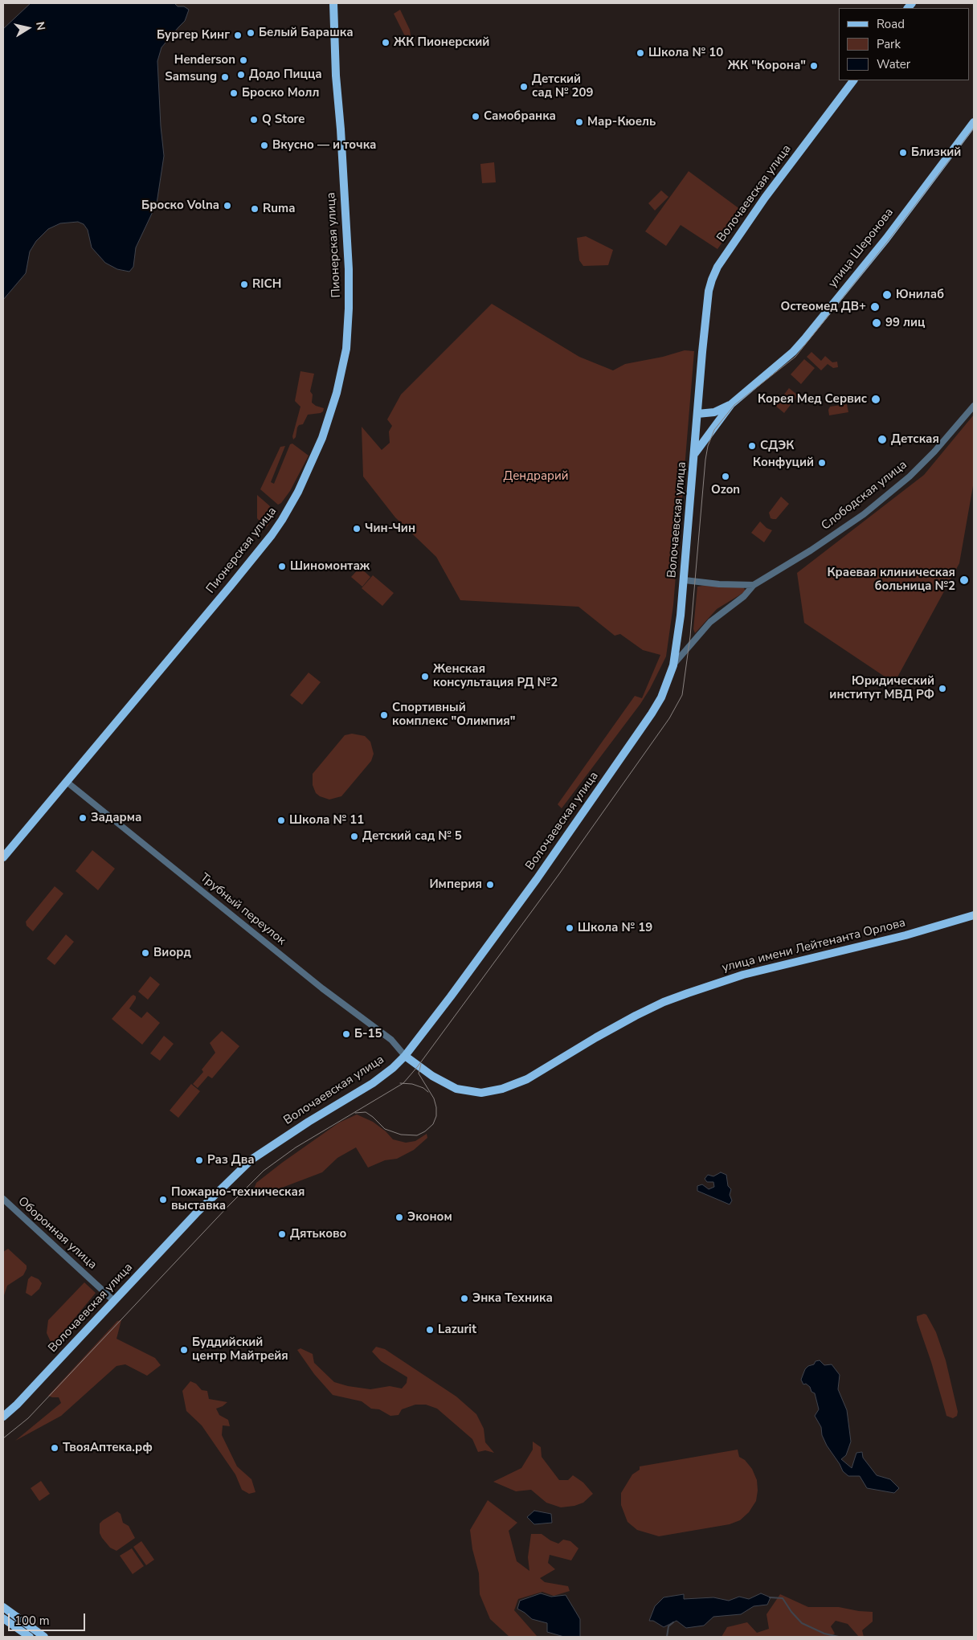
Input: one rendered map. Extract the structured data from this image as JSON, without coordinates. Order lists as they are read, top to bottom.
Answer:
{
  "streets": {
    "main road": [
      "Волочаевская улица",
      "Пионерская улица",
      "улица Шеронова",
      "улица имени Лейтенанта Орлова"
    ],
    "street": ["Слободская улица", "Трубный переулок", "Оборонная улица"]
  },
  "crossings": [
    ["Волочаевская улица", "улица Шеронова"],
    ["Волочаевская улица", "Слободская улица"],
    ["Волочаевская улица", "Трубный переулок"],
    ["Волочаевская улица", "улица имени Лейтенанта Орлова"],
    ["Волочаевская улица", "Оборонная улица"],
    ["Пионерская улица", "Трубный переулок"],
    ["Трубный переулок", "улица имени Лейтенанта Орлова"]
  ],
  "parks": ["Дендрарий"],
  "places": [
    "Белый Барашка",
    "Бургер Кинг",
    "ЖК Пионерский",
    "Школа № 10",
    "Henderson",
    "ЖК \"Корона\"",
    "Додо Пицца",
    "Samsung",
    "Детский сад № 209",
    "Броско Молл",
    "Самобранка",
    "Q Store",
    "Мар-Кюель",
    "Вкусно — и точка",
    "Близкий",
    "Броско Volna",
    "Ruma",
    "RICH",
    "Юнилаб",
    "Остеомед ДВ+",
    "99 лиц",
    "Корея Мед Сервис",
    "Детская",
    "СДЭК",
    "Конфуций",
    "Ozon",
    "Чин-Чин",
    "Шиномонтаж",
    "Краевая клиническая больница №2",
    "Женская консультация РД №2",
    "Юридический институт МВД РФ",
    "Спортивный комплекс \"Олимпия\"",
    "Задарма",
    "Школа № 11",
    "Детский сад № 5",
    "Империя",
    "Школа № 19",
    "Виорд",
    "Б-15",
    "Раз Два",
    "Пожарно-техническая выставка",
    "Эконом",
    "Дятьково",
    "Энка Техника",
    "Lazurit",
    "Буддийский центр Майтрейя",
    "ТвояАптека.рф"
  ],
  "legend": ["Road", "Park", "Water"],
  "scale_bar": "100 m",
  "north": "right"
}
